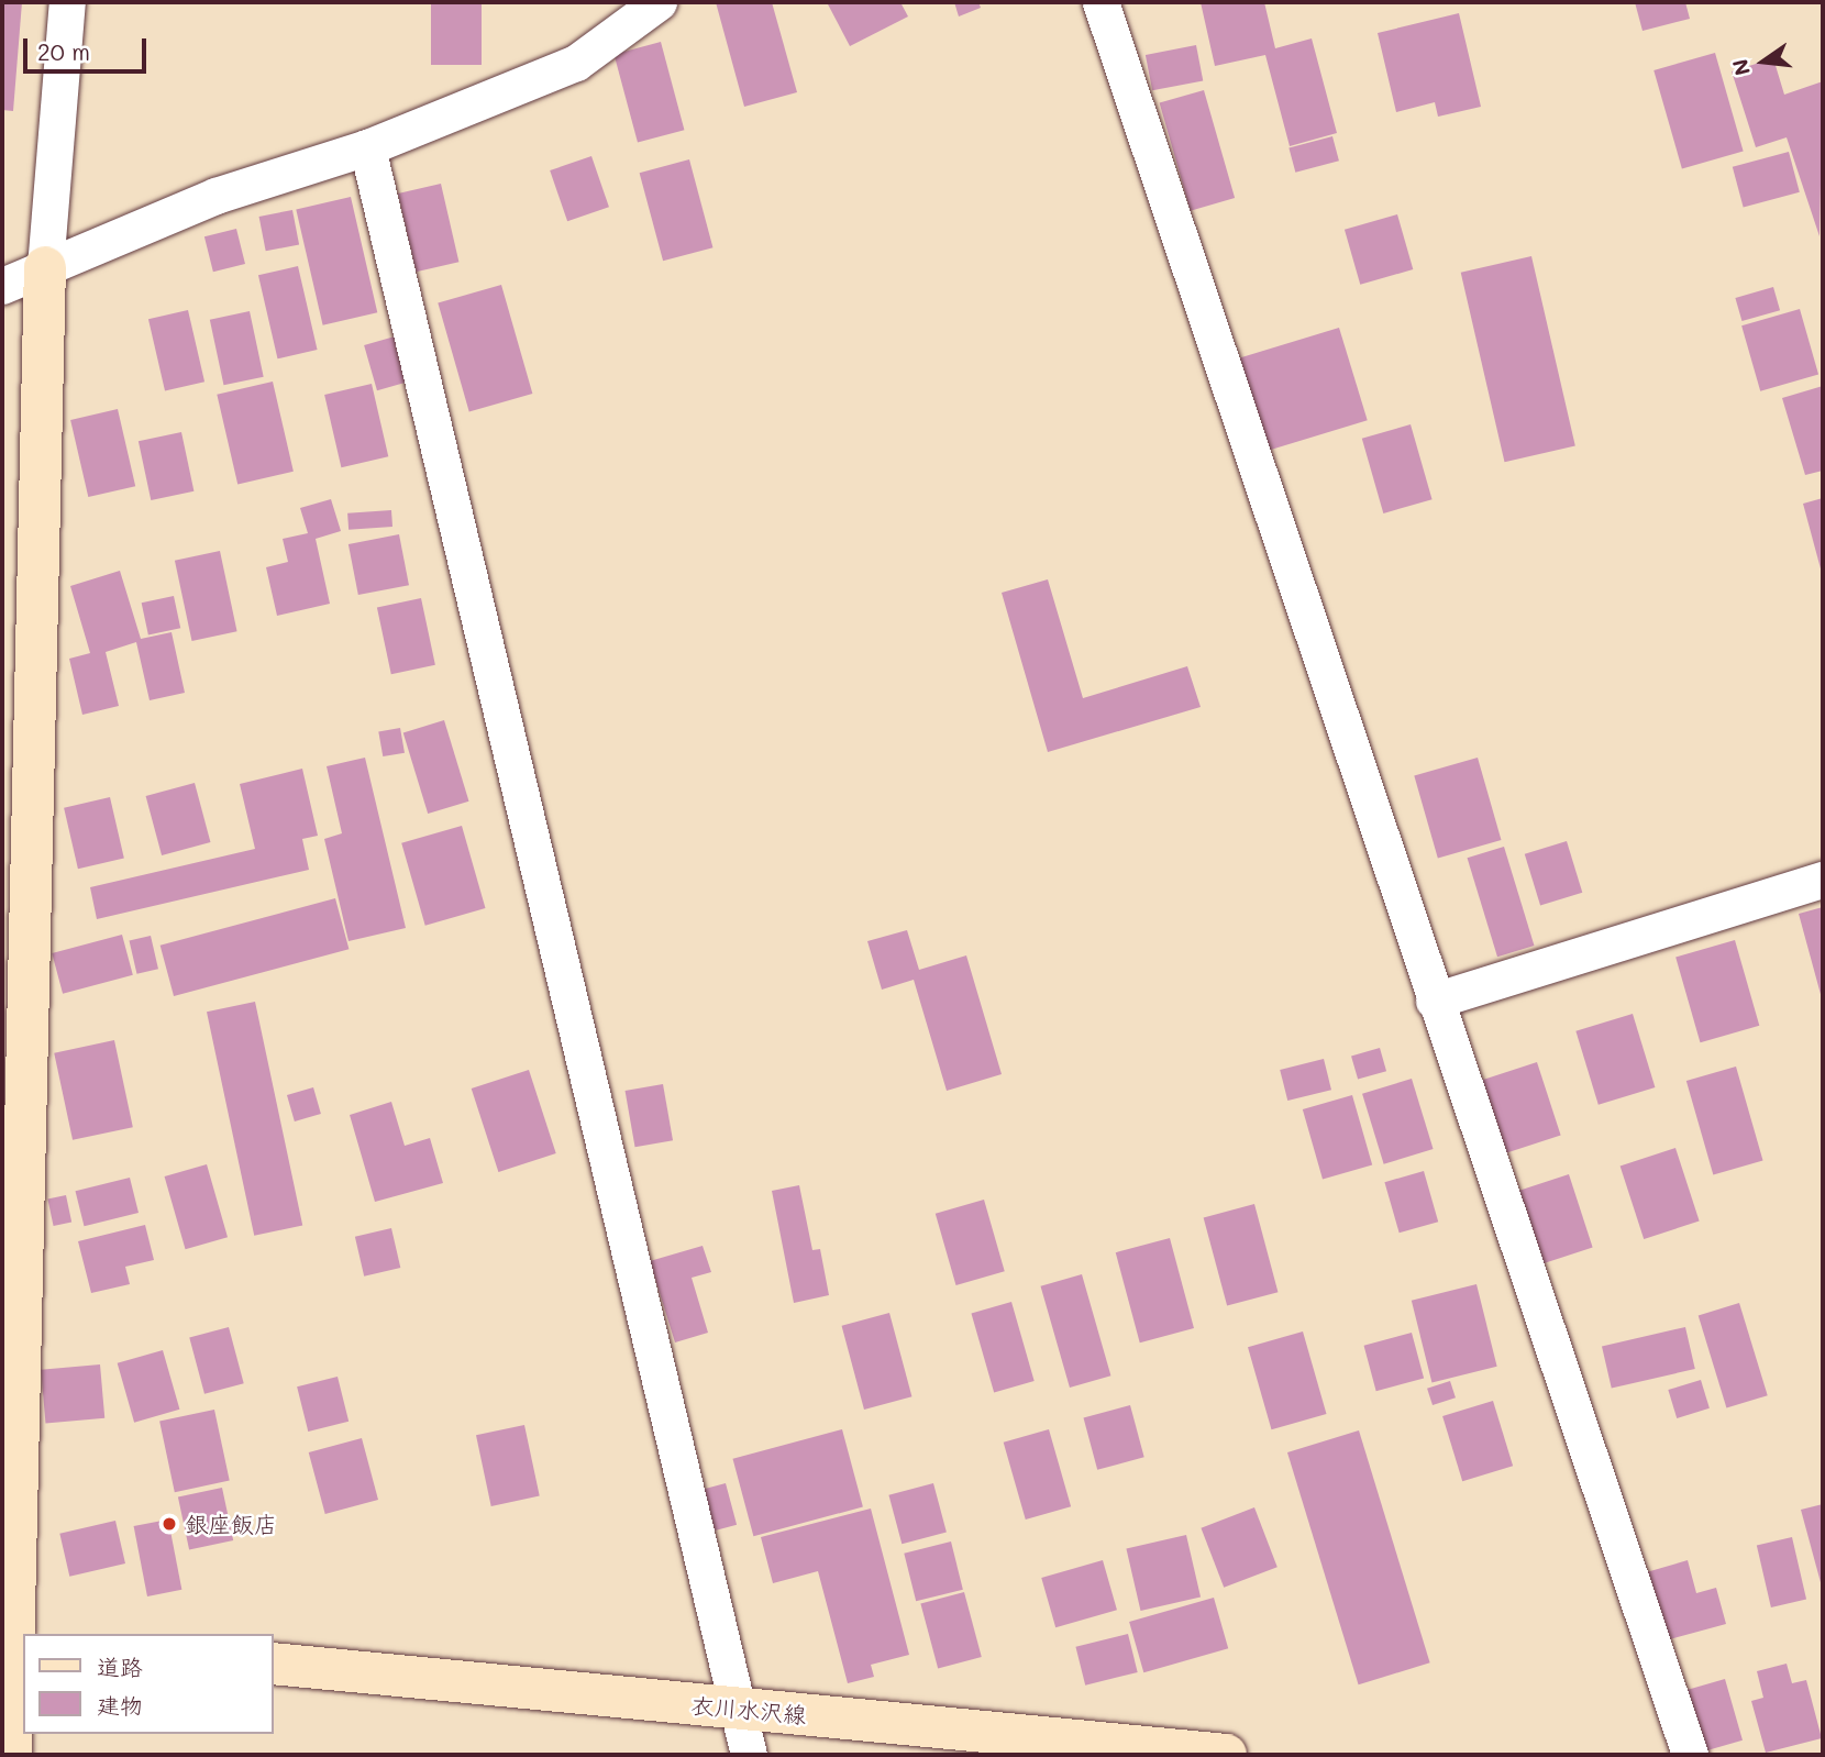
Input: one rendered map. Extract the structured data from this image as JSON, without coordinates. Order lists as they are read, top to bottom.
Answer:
{
  "streets": {
    "street": ["衣川水沢線"]
  },
  "places": ["銀座飯店"],
  "legend": ["道路", "建物"],
  "scale_bar": "20 m",
  "north": "left"
}
